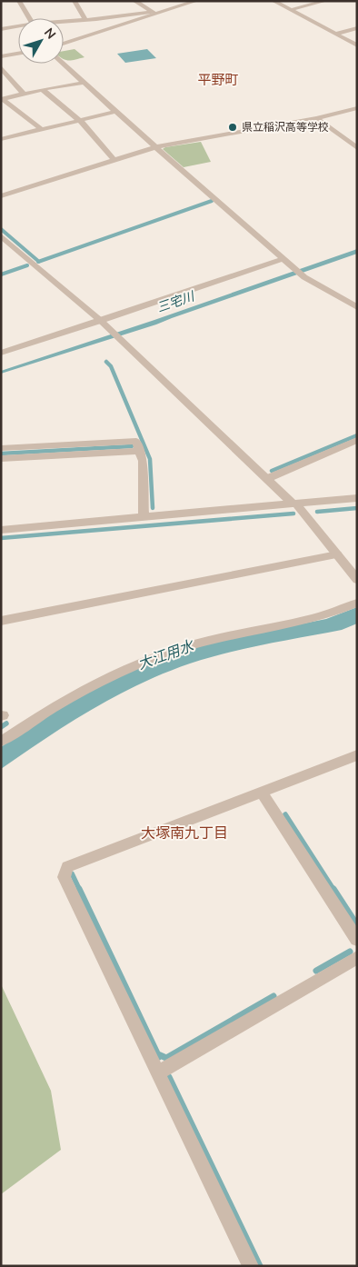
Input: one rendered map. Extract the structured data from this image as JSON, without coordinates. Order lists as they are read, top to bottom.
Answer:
{
  "districts": ["平野町", "大塚南九丁目"],
  "water": ["三宅川", "大江用水"],
  "places": ["県立稲沢高等学校"],
  "north": "top right"
}
